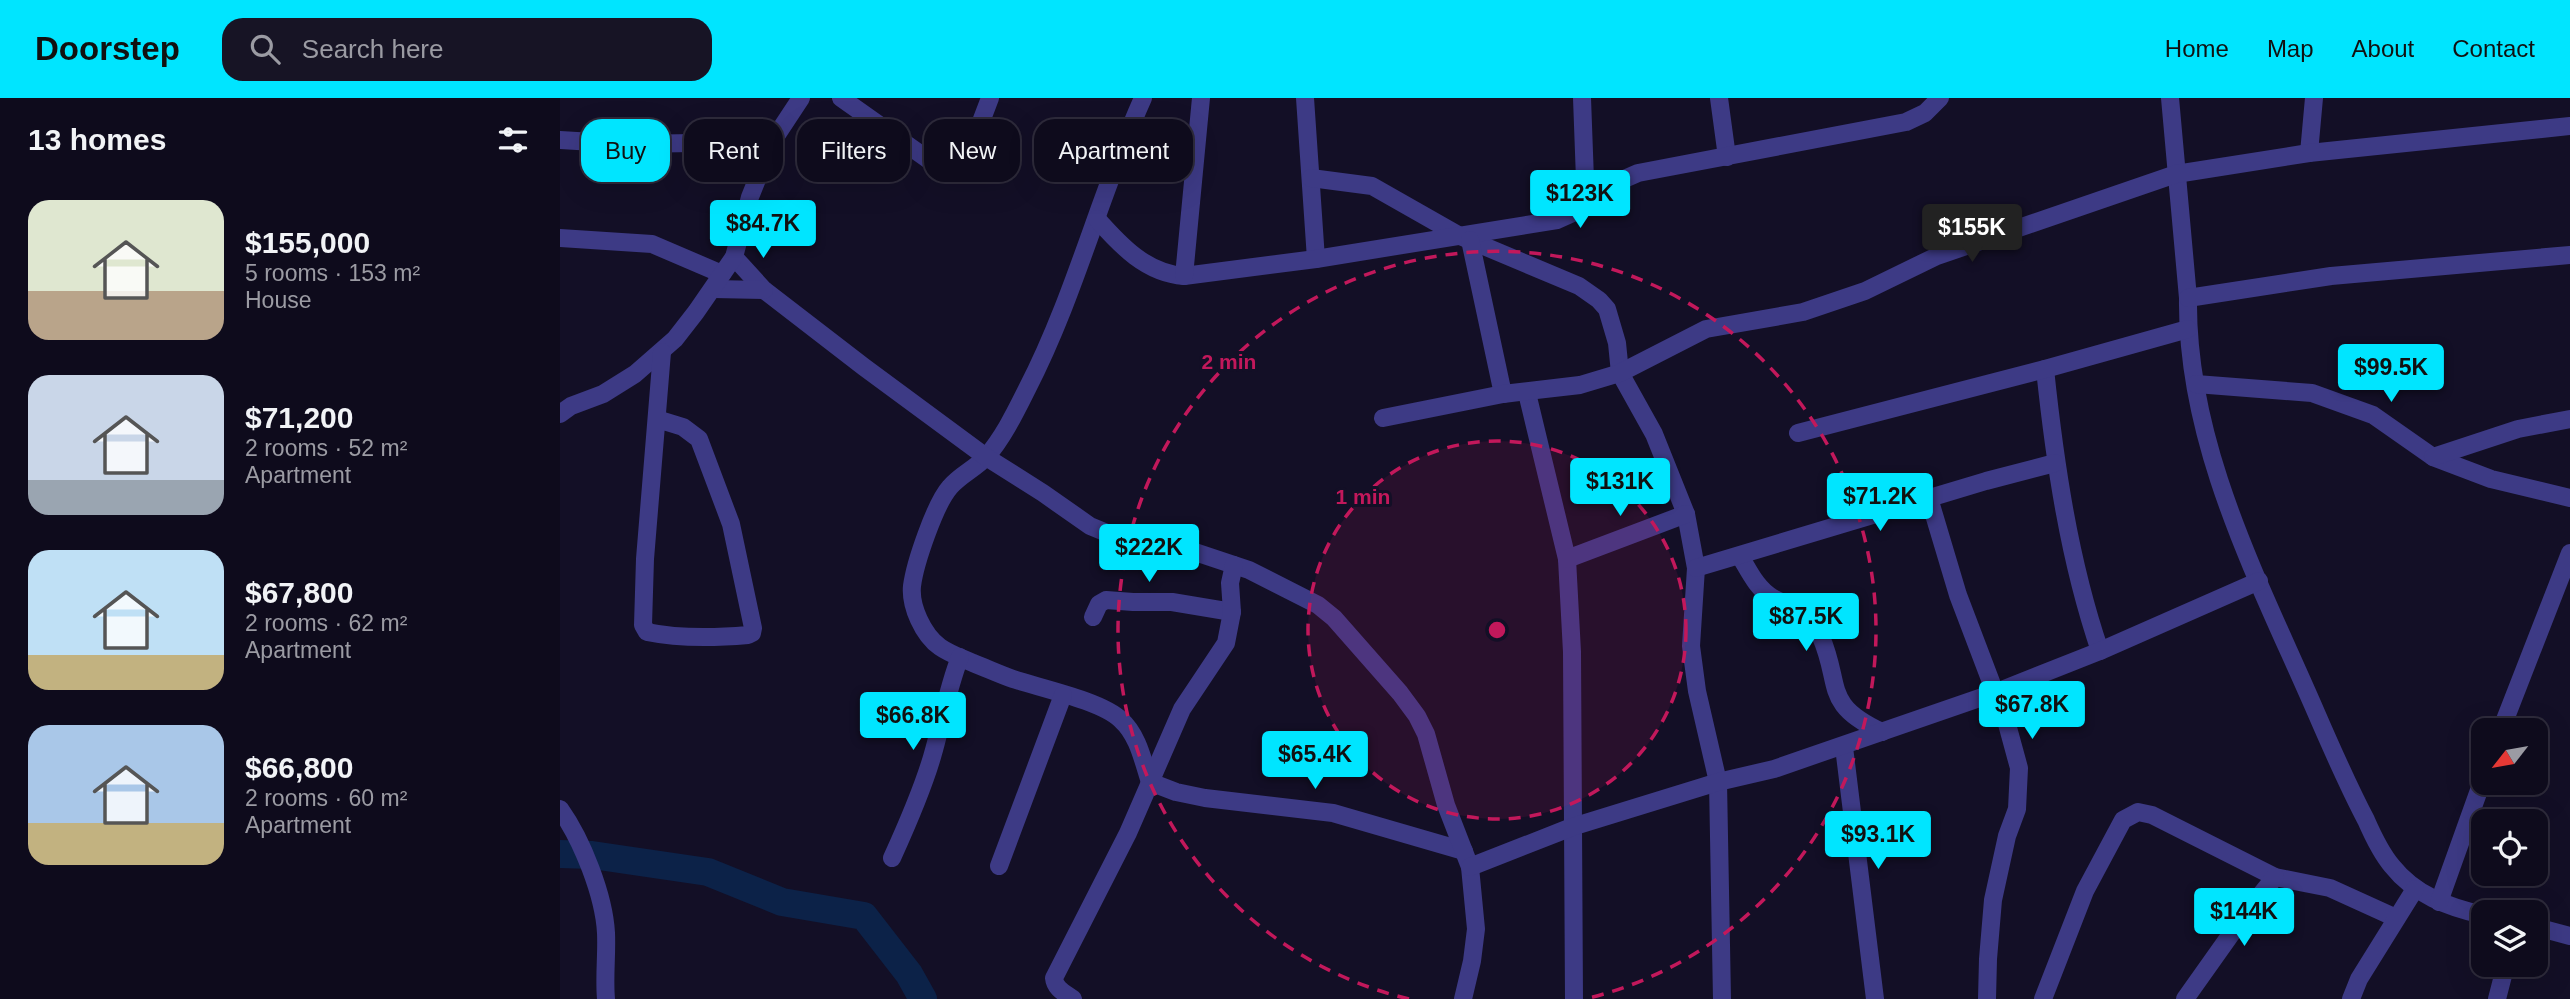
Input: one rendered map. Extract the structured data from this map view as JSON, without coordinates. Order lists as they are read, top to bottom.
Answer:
{
  "north": "bottom left",
  "page": {
    "header": "Doorstep",
    "search": "Search here",
    "nav": [
      "Home",
      "Map",
      "About",
      "Contact"
    ],
    "heading": "13 homes",
    "chip": [
      "Buy",
      "Rent",
      "Filters",
      "New",
      "Apartment"
    ],
    "price": [
      "$123K",
      "$84.7K",
      "$155K",
      "$99.5K",
      "$131K",
      "$71.2K",
      "$222K",
      "$87.5K",
      "$67.8K",
      "$66.8K",
      "$65.4K",
      "$93.1K",
      "$144K"
    ],
    "list": [
      {
        "name": "$155,000",
        "note": "5 rooms · 153 m² · House"
      },
      {
        "name": "$71,200",
        "note": "2 rooms · 52 m² · Apartment"
      },
      {
        "name": "$67,800",
        "note": "2 rooms · 62 m² · Apartment"
      },
      {
        "name": "$66,800",
        "note": "2 rooms · 60 m² · Apartment"
      }
    ]
  },
  "rings": ["2 min", "1 min"]
}
